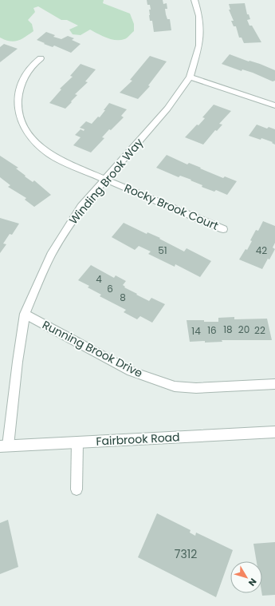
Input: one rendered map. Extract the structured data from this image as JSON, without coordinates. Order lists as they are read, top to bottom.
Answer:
{
  "streets": {
    "street": [
      "Winding Brook Way",
      "Rocky Brook Court",
      "Running Brook Drive",
      "Fairbrook Road"
    ]
  },
  "crossings": [
    ["Winding Brook Way", "Rocky Brook Court"],
    ["Winding Brook Way", "Running Brook Drive"],
    ["Winding Brook Way", "Fairbrook Road"]
  ],
  "house_numbers": [
    "51",
    "42",
    "4",
    "6",
    "8",
    "18",
    "20",
    "16",
    "22",
    "14",
    "7312"
  ],
  "north": "bottom right"
}
